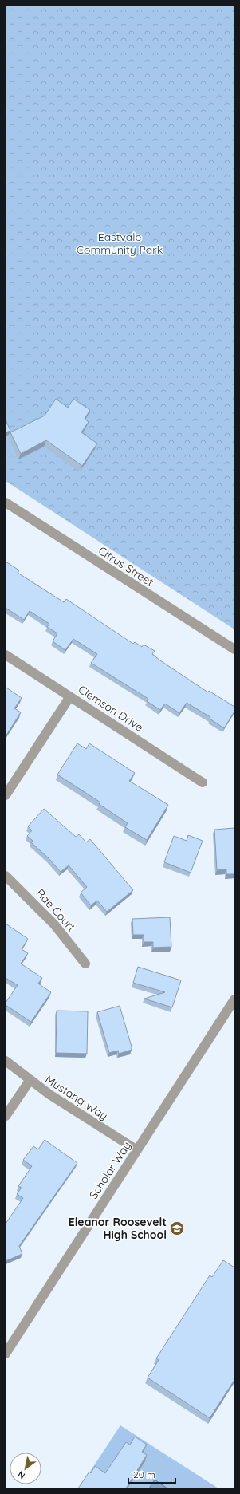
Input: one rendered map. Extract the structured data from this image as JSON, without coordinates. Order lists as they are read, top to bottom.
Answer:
{
  "streets": {
    "street": [
      "Citrus Street",
      "Clemson Drive",
      "Rae Court",
      "Mustang Way",
      "Scholar Way"
    ]
  },
  "crossings": [
    ["Mustang Way", "Scholar Way"]
  ],
  "parks": ["Eastvale Community Park"],
  "places": {
    "school or university": ["Eleanor Roosevelt High School"]
  },
  "scale_bar": "20 m",
  "north": "bottom left"
}
